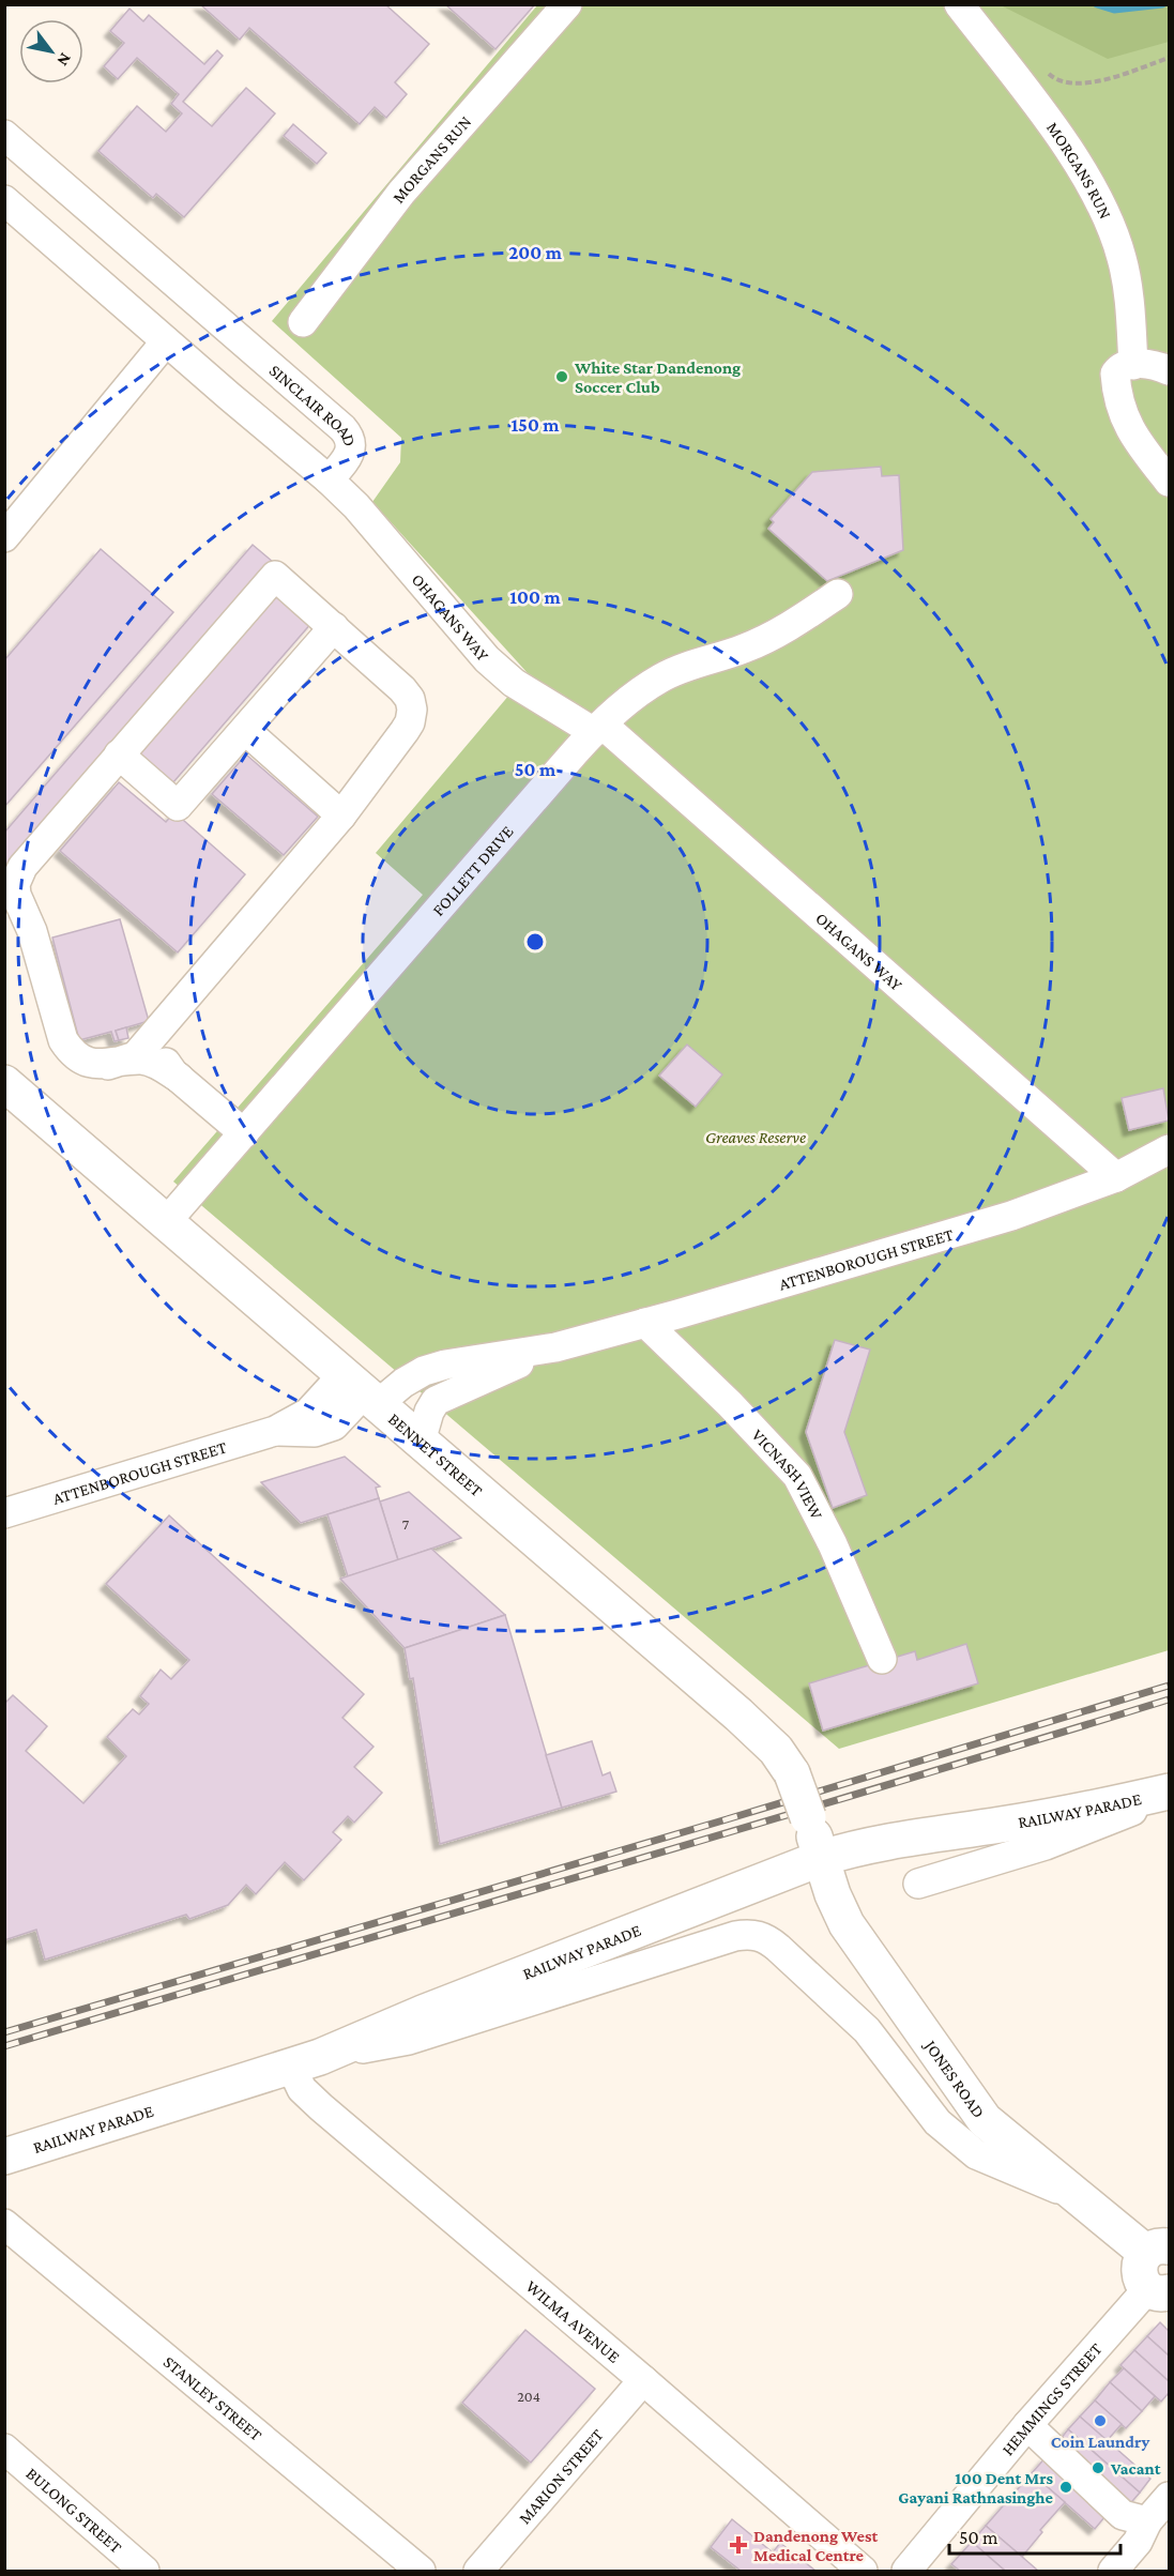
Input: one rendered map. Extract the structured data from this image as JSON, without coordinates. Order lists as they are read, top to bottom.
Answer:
{
  "streets": {
    "main road": ["BENNET STREET", "RAILWAY PARADE", "JONES ROAD"],
    "street": [
      "MORGANS RUN",
      "SINCLAIR ROAD",
      "OHAGANS WAY",
      "FOLLETT DRIVE",
      "ATTENBOROUGH STREET",
      "VICNASH VIEW",
      "WILMA AVENUE",
      "STANLEY STREET",
      "HEMMINGS STREET",
      "MARION STREET",
      "BULONG STREET"
    ]
  },
  "crossings": [
    ["SINCLAIR ROAD", "OHAGANS WAY"],
    ["OHAGANS WAY", "FOLLETT DRIVE"],
    ["OHAGANS WAY", "ATTENBOROUGH STREET"],
    ["FOLLETT DRIVE", "BENNET STREET"],
    ["ATTENBOROUGH STREET", "BENNET STREET"],
    ["ATTENBOROUGH STREET", "VICNASH VIEW"],
    ["BENNET STREET", "RAILWAY PARADE"],
    ["BENNET STREET", "JONES ROAD"],
    ["RAILWAY PARADE", "JONES ROAD"],
    ["RAILWAY PARADE", "WILMA AVENUE"],
    ["WILMA AVENUE", "MARION STREET"]
  ],
  "parks": ["Greaves Reserve"],
  "places": {
    "other": [
      "White Star Dandenong Soccer Club",
      "Coin Laundry",
      "Vacant",
      "100 Dent Mrs Gayani Rathnasinghe"
    ],
    "health": ["Dandenong West Medical Centre"]
  },
  "house_numbers": ["7", "204"],
  "scale_bar": "50 m",
  "north": "bottom right",
  "rings": [
    "200 m",
    "150 m",
    "100 m",
    "50 m"
  ]
}
